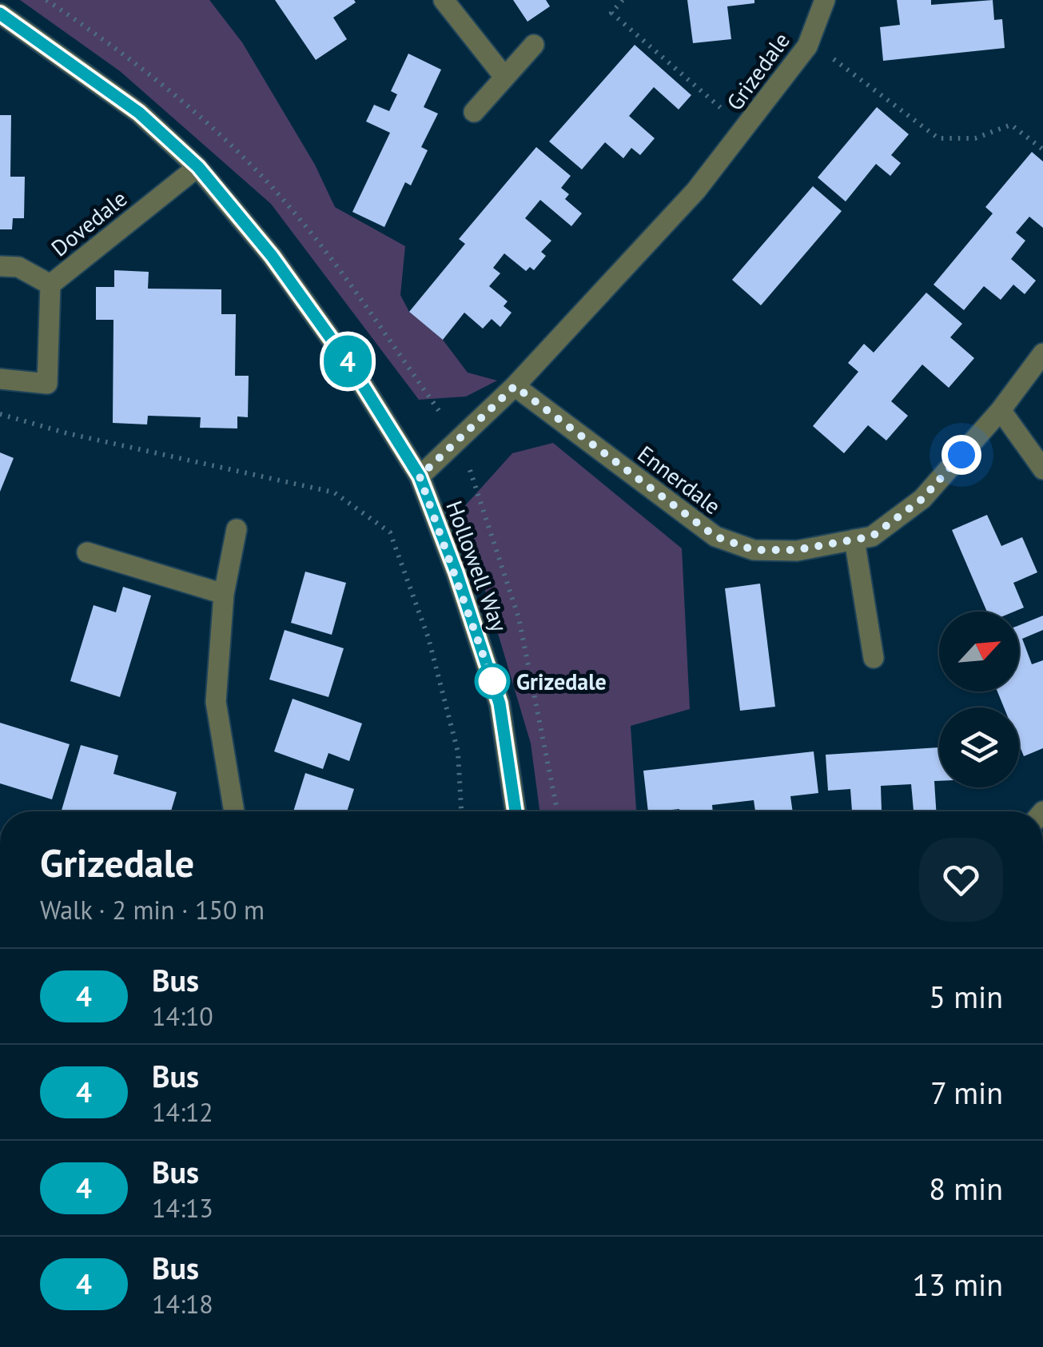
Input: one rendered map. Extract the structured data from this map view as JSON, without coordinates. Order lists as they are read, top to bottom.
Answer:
{
  "streets": {
    "street": [
      "Grizedale",
      "Dovedale",
      "Ennerdale",
      "Hollowell Way"
    ]
  },
  "crossings": [
    ["Grizedale", "Ennerdale"],
    ["Grizedale", "Hollowell Way"],
    ["Dovedale", "Hollowell Way"]
  ],
  "places": ["Grizedale"],
  "lines": ["bus line 4"],
  "north": "top right",
  "page": {
    "on_map": "4",
    "heading": ["Grizedale", "Walk · 2 min · 150 m"],
    "list": [
      {
        "mark": "4",
        "name": "Bus",
        "note": "14:10",
        "value": "5 min"
      },
      {
        "mark": "4",
        "name": "Bus",
        "note": "14:12",
        "value": "7 min"
      },
      {
        "mark": "4",
        "name": "Bus",
        "note": "14:13",
        "value": "8 min"
      },
      {
        "mark": "4",
        "name": "Bus",
        "note": "14:18",
        "value": "13 min"
      }
    ]
  }
}
